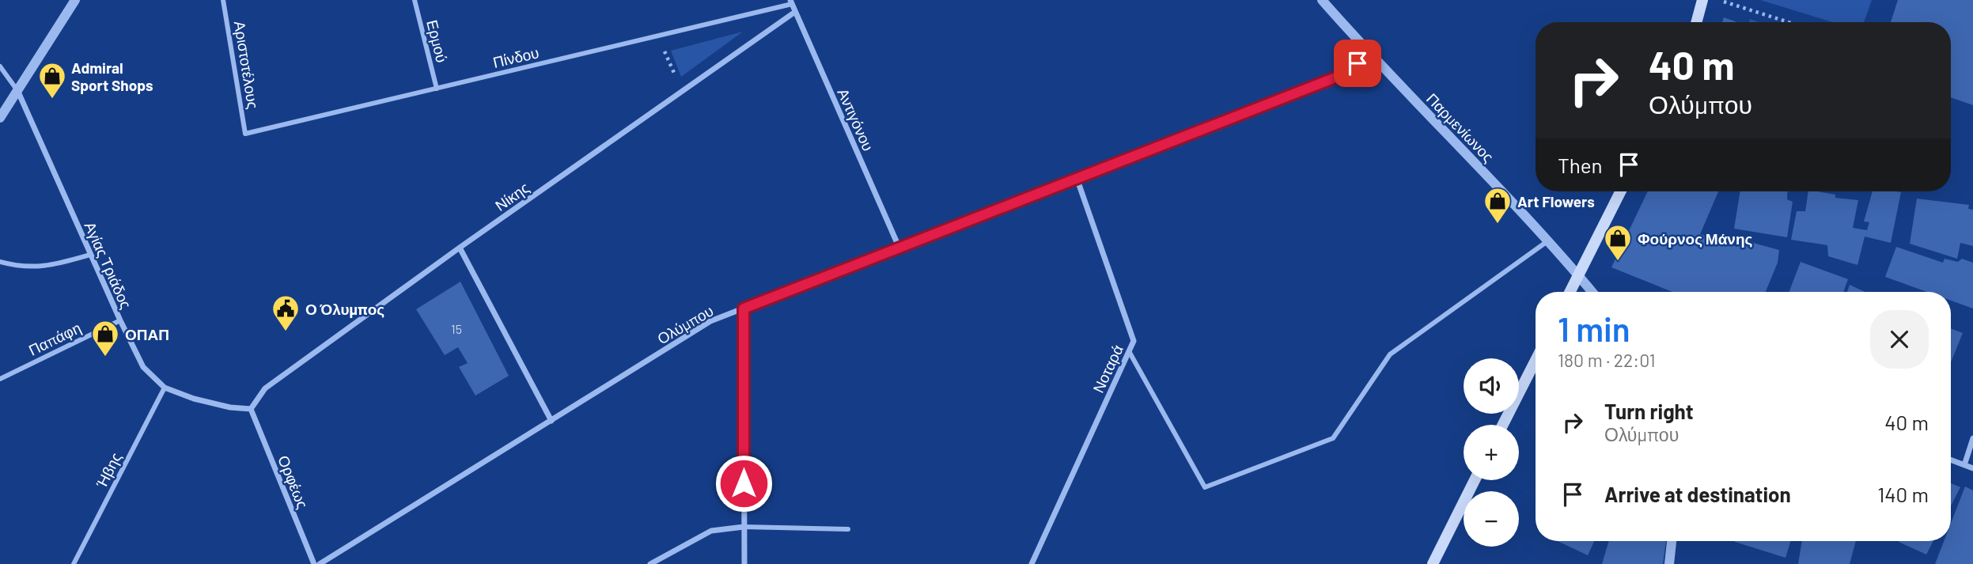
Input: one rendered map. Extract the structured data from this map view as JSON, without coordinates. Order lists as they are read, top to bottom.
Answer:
{
  "streets": {
    "street": [
      "Ερμού",
      "Πίνδου",
      "Αριστοτέλους",
      "Αντιγόνου",
      "Παρμενίωνος",
      "Νίκης",
      "Αγίας Τριάδος",
      "Ολύμπου",
      "Παπάφη",
      "Νοταρά",
      "Ήβης",
      "Ορφέως"
    ]
  },
  "crossings": [
    ["Ερμού", "Πίνδου"],
    ["Πίνδου", "Αριστοτέλους"],
    ["Πίνδου", "Αντιγόνου"],
    ["Αντιγόνου", "Νίκης"],
    ["Αντιγόνου", "Ολύμπου"],
    ["Παρμενίωνος", "Ολύμπου"],
    ["Νίκης", "Αγίας Τριάδος"],
    ["Νίκης", "Ορφέως"],
    ["Αγίας Τριάδος", "Παπάφη"],
    ["Αγίας Τριάδος", "Ήβης"],
    ["Αγίας Τριάδος", "Ορφέως"],
    ["Ολύμπου", "Νοταρά"]
  ],
  "places": {
    "shop": [
      "Admiral Sport Shops",
      "Art Flowers",
      "Φούρνος Μάνης",
      "ΟΠΑΠ"
    ],
    "public building": ["Ο Όλυμπος"]
  },
  "house_numbers": ["15"],
  "page": {
    "turn": ["40 m", "Ολύμπου"],
    "then": "Then",
    "heading": ["1 min", "180 m · 22:01"],
    "map_buttons": ["+", "−"],
    "list": [
      {
        "name": "Turn right",
        "note": "Ολύμπου",
        "value": "40 m"
      },
      {
        "name": "Arrive at destination",
        "value": "140 m"
      }
    ]
  }
}
